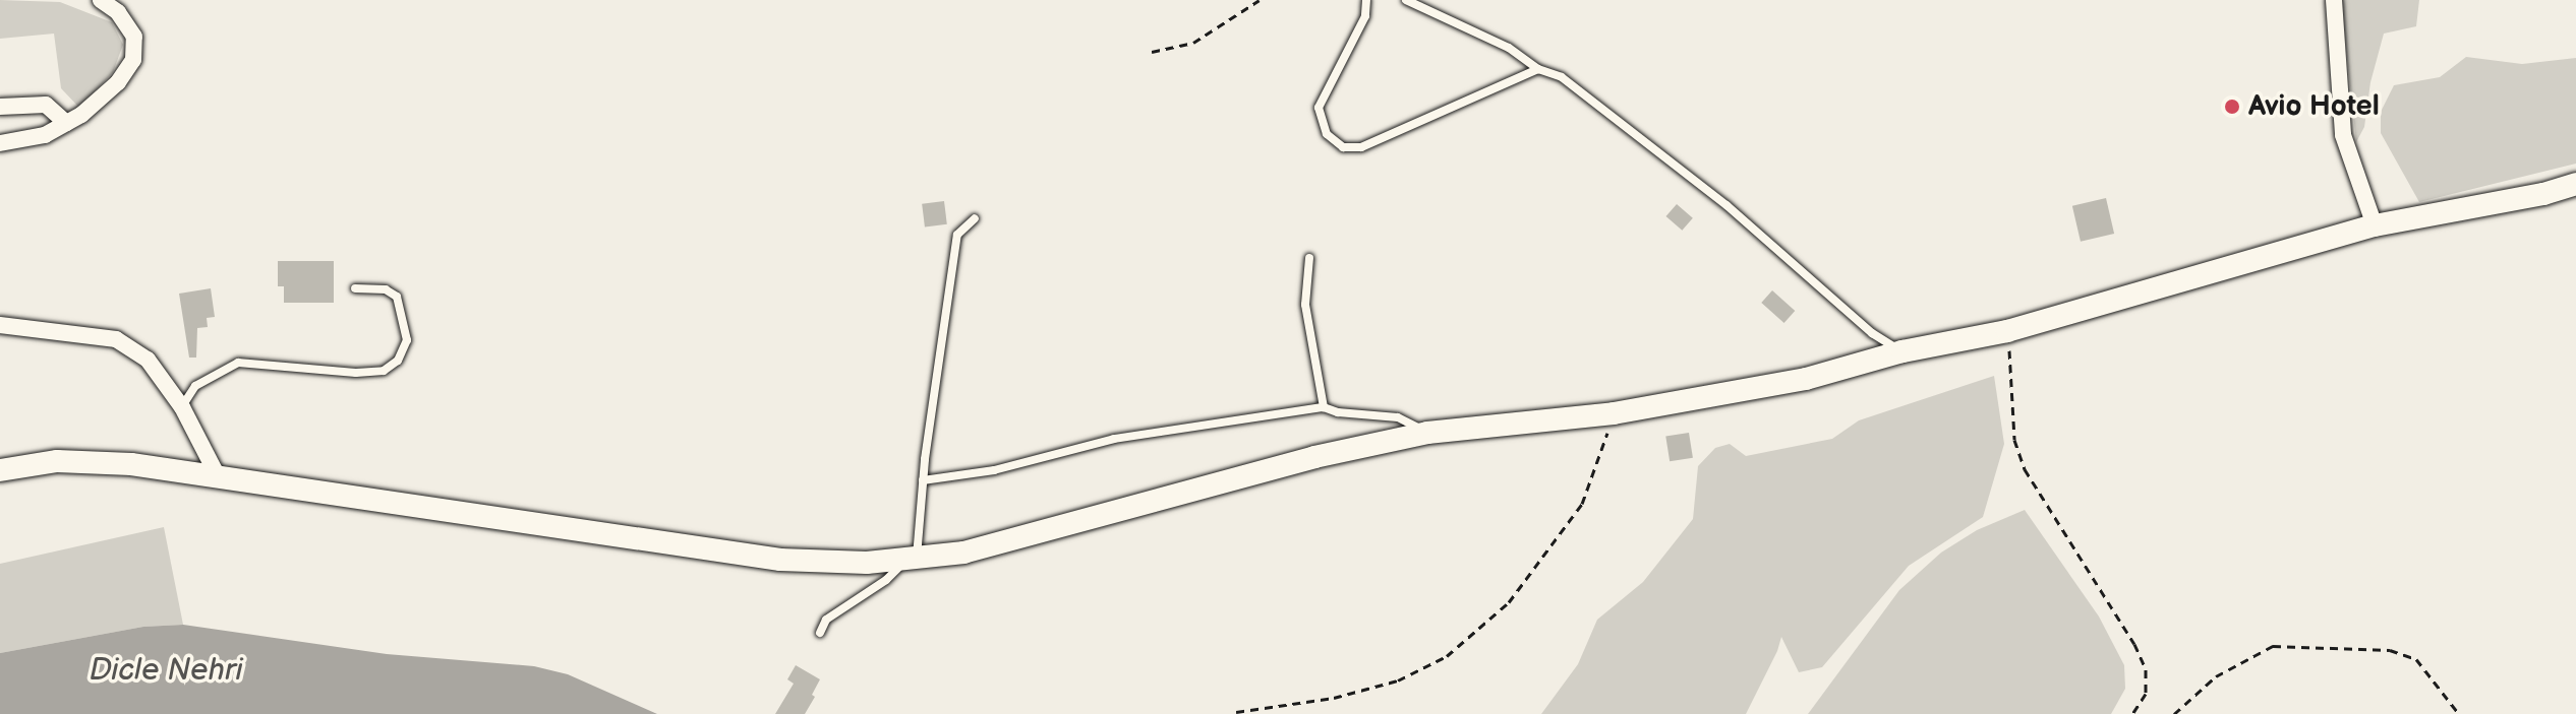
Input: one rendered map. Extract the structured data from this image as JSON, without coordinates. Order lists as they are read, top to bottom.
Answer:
{
  "water": ["Dicle Nehri"],
  "places": ["Avio Hotel"]
}
